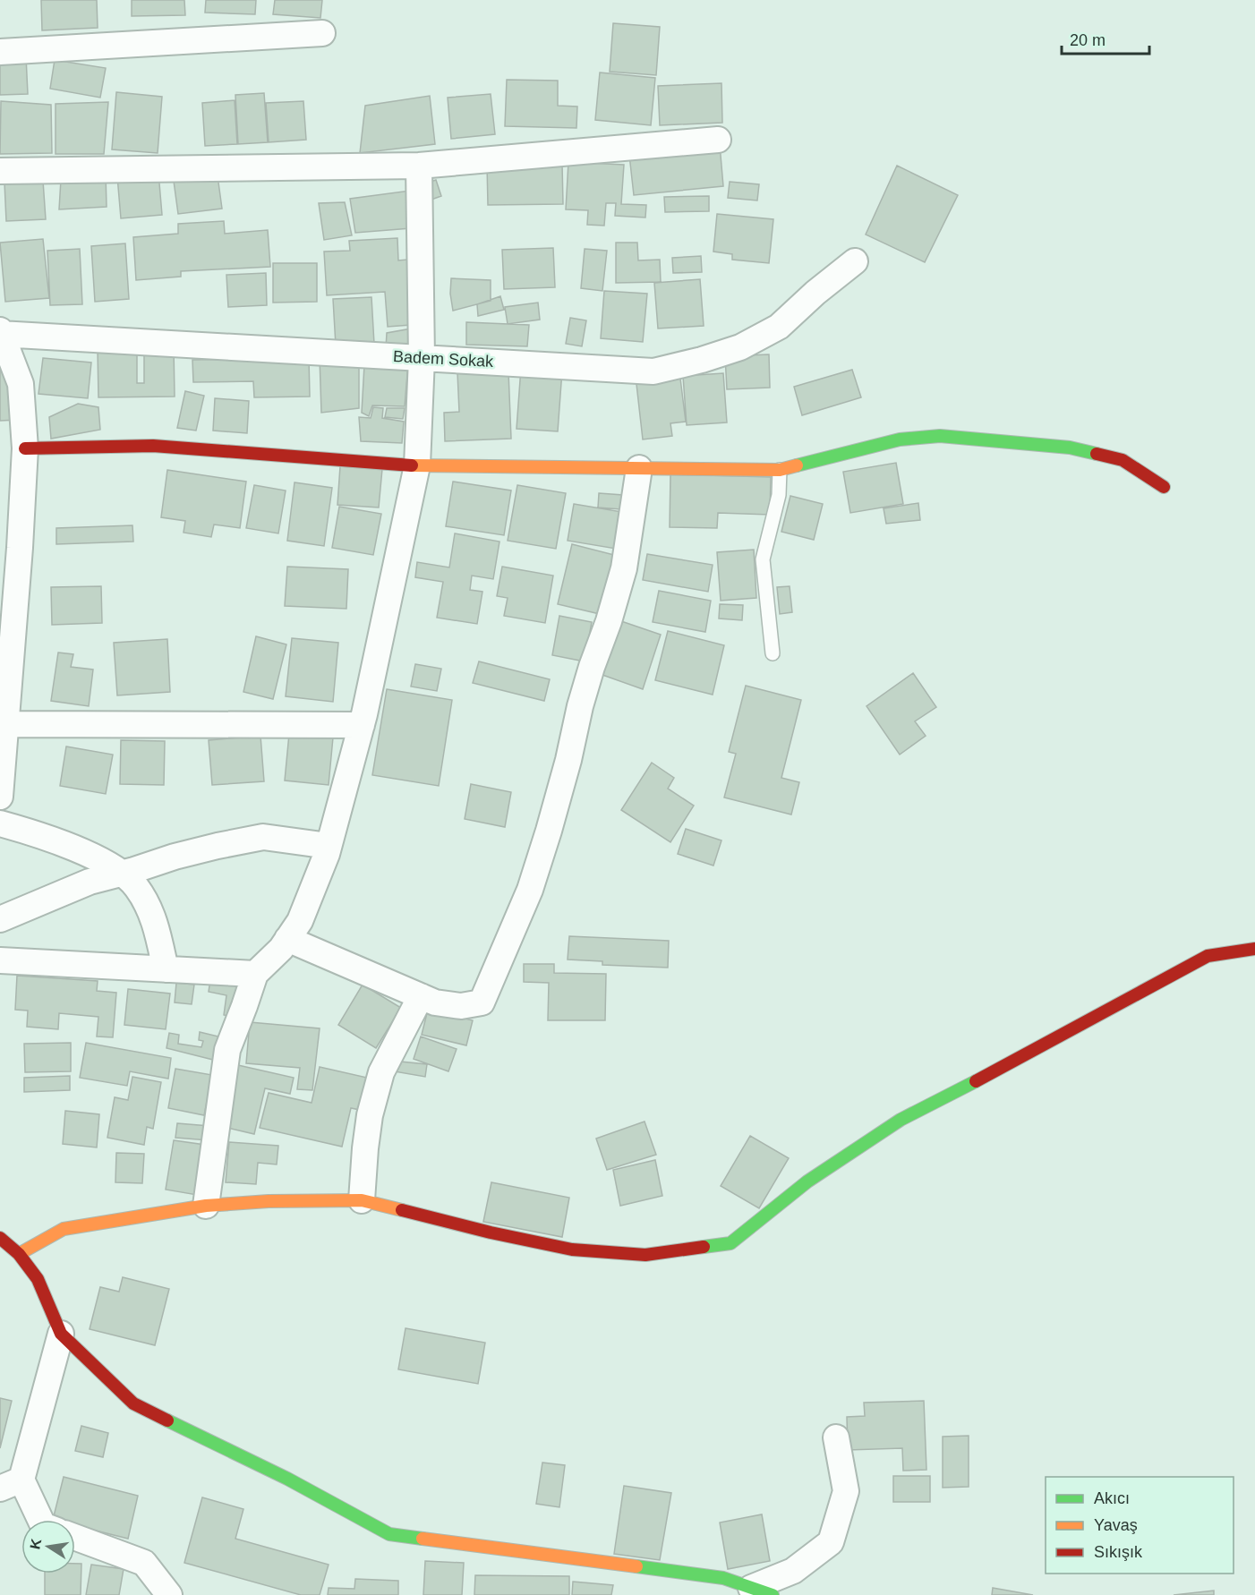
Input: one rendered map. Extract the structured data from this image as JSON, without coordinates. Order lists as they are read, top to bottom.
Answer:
{
  "streets": {
    "street": ["Badem Sokak"]
  },
  "legend": ["Akıcı", "Yavaş", "Sıkışık"],
  "scale_bar": "20 m",
  "north": "left"
}
